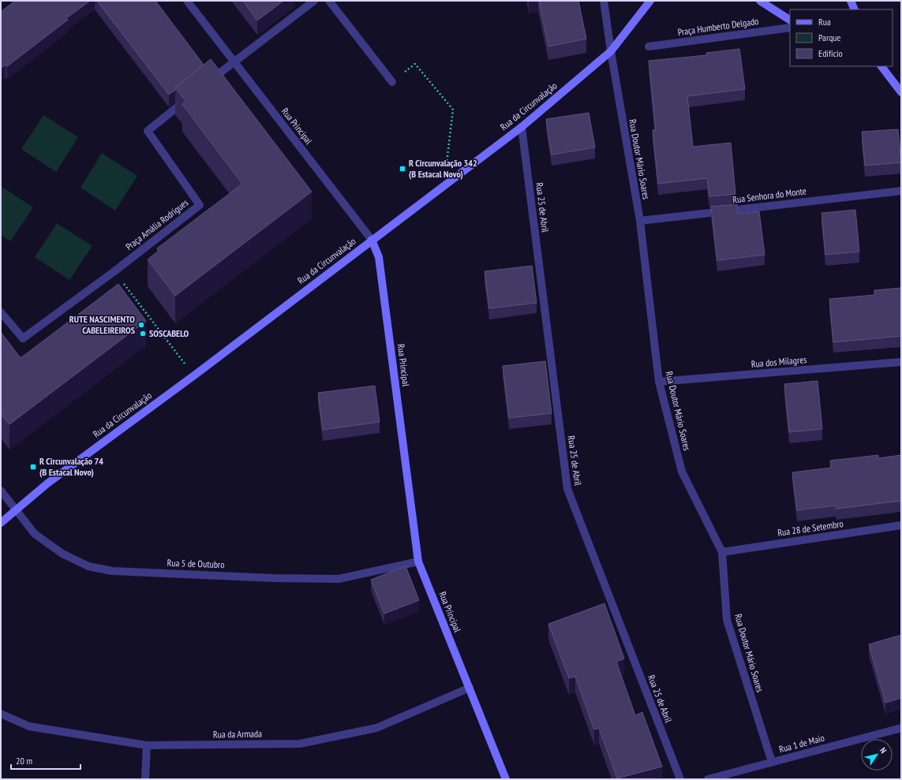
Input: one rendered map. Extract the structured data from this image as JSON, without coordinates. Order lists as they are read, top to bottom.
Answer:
{
  "streets": {
    "street": [
      "Praça Humberto Delgado",
      "Rua da Circunvalação",
      "Rua Principal",
      "Rua Doutor Mário Soares",
      "Rua Senhora do Monte",
      "Rua 25 de Abril",
      "Praça Amália Rodrigues",
      "Rua dos Milagres",
      "Rua 28 de Setembro",
      "Rua 5 de Outubro",
      "Rua da Armada",
      "Rua 1 de Maio"
    ]
  },
  "crossings": [
    ["Rua da Circunvalação", "Rua Principal"],
    ["Rua da Circunvalação", "Rua Doutor Mário Soares"],
    ["Rua da Circunvalação", "Rua 25 de Abril"],
    ["Rua da Circunvalação", "Rua 5 de Outubro"],
    ["Rua Principal", "Rua 5 de Outubro"],
    ["Rua Principal", "Rua da Armada"],
    ["Rua Doutor Mário Soares", "Rua Senhora do Monte"],
    ["Rua Doutor Mário Soares", "Rua dos Milagres"],
    ["Rua Doutor Mário Soares", "Rua 28 de Setembro"],
    ["Rua Doutor Mário Soares", "Rua 1 de Maio"]
  ],
  "places": {
    "transit": ["R Circunvalação 342 (B Estacal Novo)", "R Circunvalação 74 (B Estacal Novo)"],
    "other": ["RUTE NASCIMENTO CABELEIREIROS", "SOSCABELO"]
  },
  "legend": ["Rua", "Parque", "Edifício"],
  "scale_bar": "20 m",
  "north": "top right"
}
